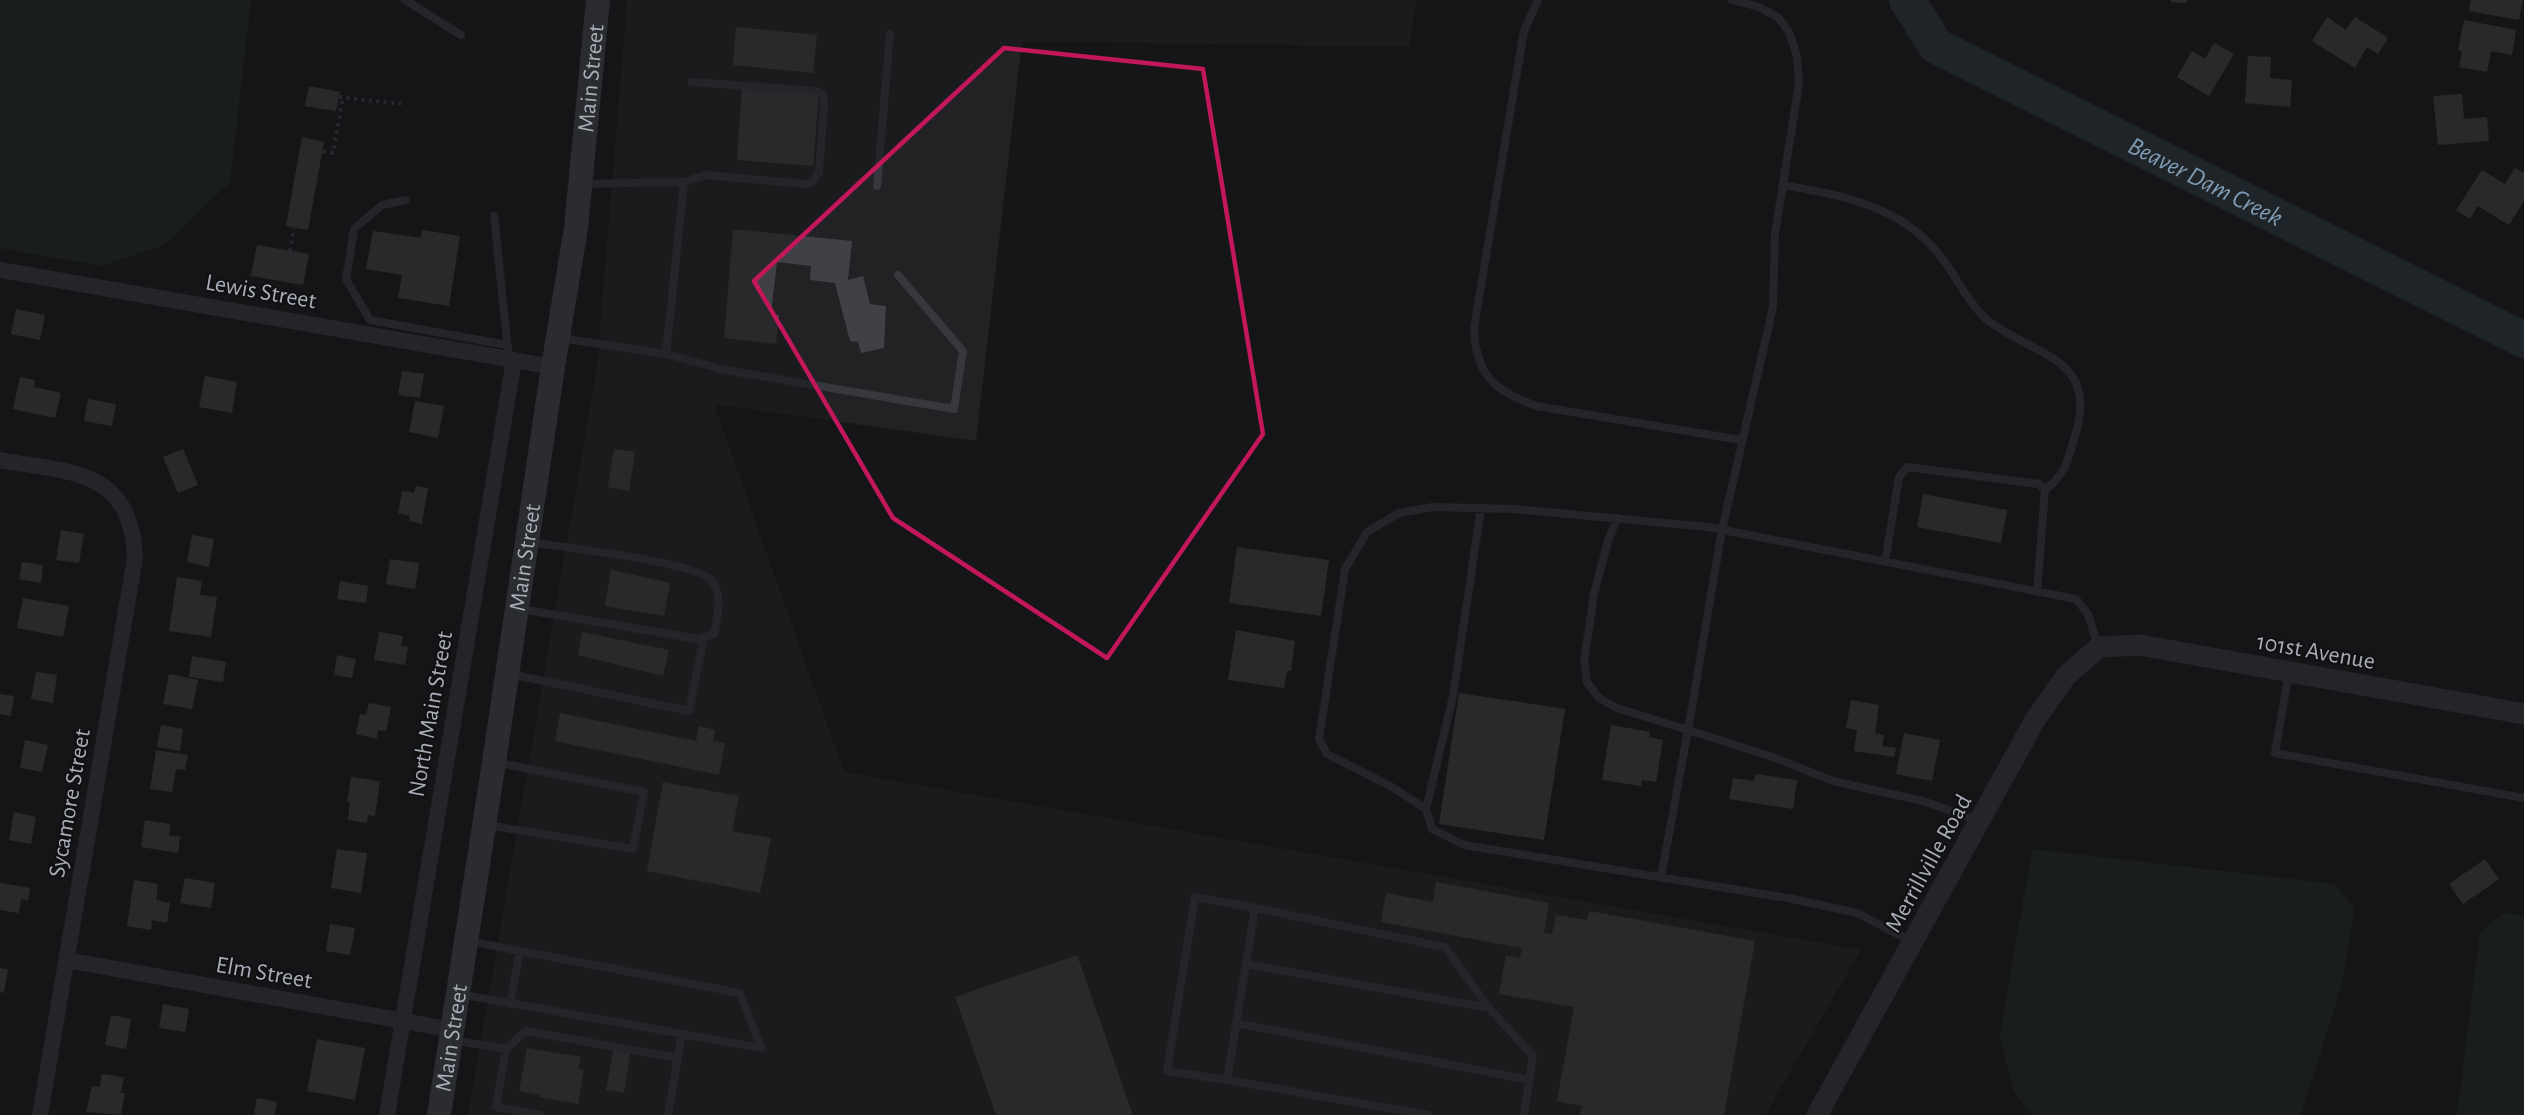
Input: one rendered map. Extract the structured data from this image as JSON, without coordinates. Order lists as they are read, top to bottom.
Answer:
{
  "streets": {
    "main road": ["Main Street"],
    "street": [
      "Lewis Street",
      "101st Avenue",
      "North Main Street",
      "Sycamore Street",
      "Merrillville Road",
      "Elm Street"
    ]
  },
  "crossings": [
    ["Main Street", "Elm Street"],
    ["Lewis Street", "North Main Street"],
    ["101st Avenue", "Merrillville Road"],
    ["North Main Street", "Elm Street"],
    ["Sycamore Street", "Elm Street"]
  ],
  "water": ["Beaver Dam Creek"]
}
